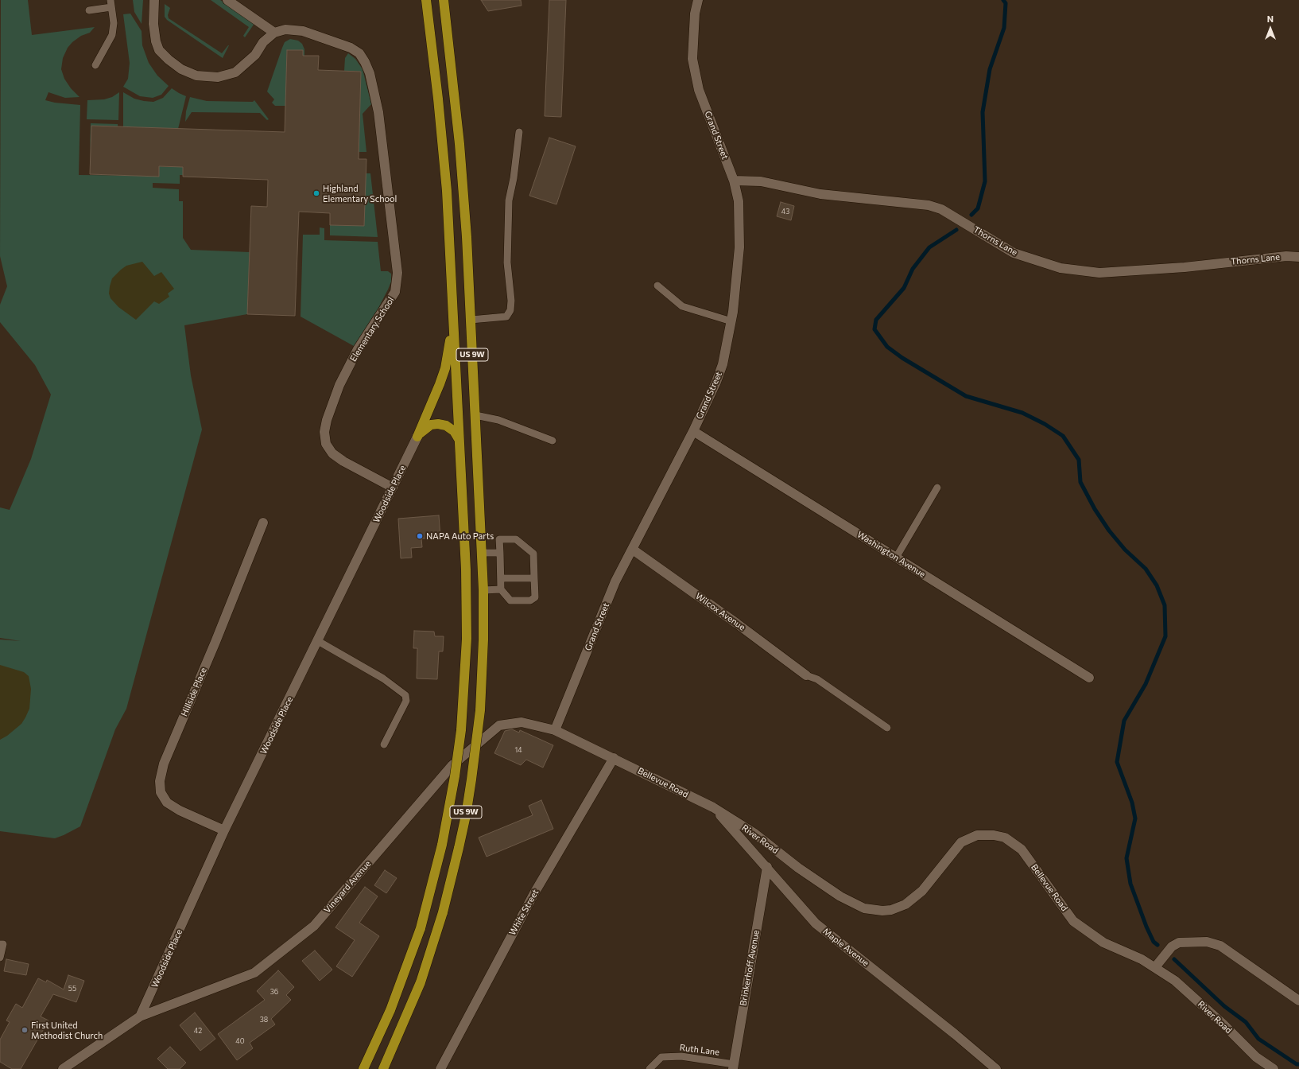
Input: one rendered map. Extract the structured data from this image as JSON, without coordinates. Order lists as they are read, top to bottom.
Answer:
{
  "streets": {
    "highway": ["US 9W"],
    "street": [
      "Grand Street",
      "Thorns Lane",
      "Elementary School",
      "Woodside Place",
      "Washington Avenue",
      "Wilcox Avenue",
      "Hillside Place",
      "Bellevue Road",
      "River Road",
      "Vineyard Avenue",
      "White Street",
      "Maple Avenue",
      "Brinkerhoff Avenue"
    ],
    "lane": ["Ruth Lane"]
  },
  "crossings": [
    ["Grand Street", "Thorns Lane"],
    ["Grand Street", "Washington Avenue"],
    ["Grand Street", "Wilcox Avenue"],
    ["Grand Street", "Vineyard Avenue"],
    ["Elementary School", "Woodside Place"],
    ["Woodside Place", "Hillside Place"],
    ["Woodside Place", "Vineyard Avenue"],
    ["Bellevue Road", "River Road"],
    ["Bellevue Road", "Vineyard Avenue"],
    ["Bellevue Road", "White Street"],
    ["Bellevue Road", "Maple Avenue"],
    ["River Road", "Maple Avenue"],
    ["Vineyard Avenue", "White Street"],
    ["Maple Avenue", "Brinkerhoff Avenue"],
    ["Brinkerhoff Avenue", "Ruth Lane"]
  ],
  "places": ["Highland Elementary School", "NAPA Auto Parts", "First United Methodist Church"],
  "house_numbers": [
    "43",
    "14",
    "55",
    "36",
    "38",
    "42",
    "40"
  ],
  "north": "top"
}
